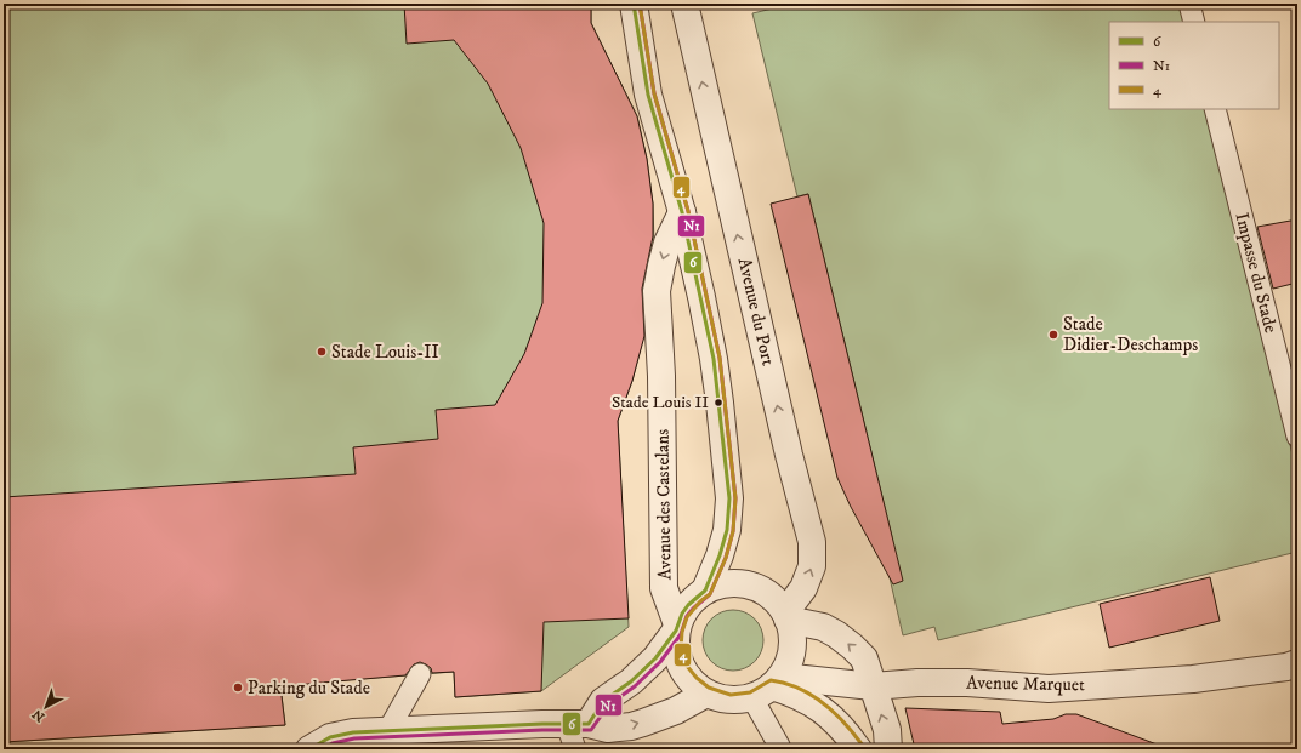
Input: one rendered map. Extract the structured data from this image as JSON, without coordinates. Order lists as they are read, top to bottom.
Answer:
{
  "streets": {
    "street": ["Avenue du Port", "Avenue des Castelans", "Avenue Marquet"],
    "lane": ["Impasse du Stade"]
  },
  "crossings": [
    ["Avenue du Port", "Avenue des Castelans"],
    ["Avenue du Port", "Avenue Marquet"],
    ["Avenue des Castelans", "Avenue Marquet"]
  ],
  "places": [
    "Stade Didier-Deschamps",
    "Stade Louis-II",
    "Stade Louis II",
    "Parking du Stade"
  ],
  "lines": ["transit line 6", "transit line N1", "transit line 4"],
  "legend": ["6", "N1", "4"],
  "north": "bottom left"
}
